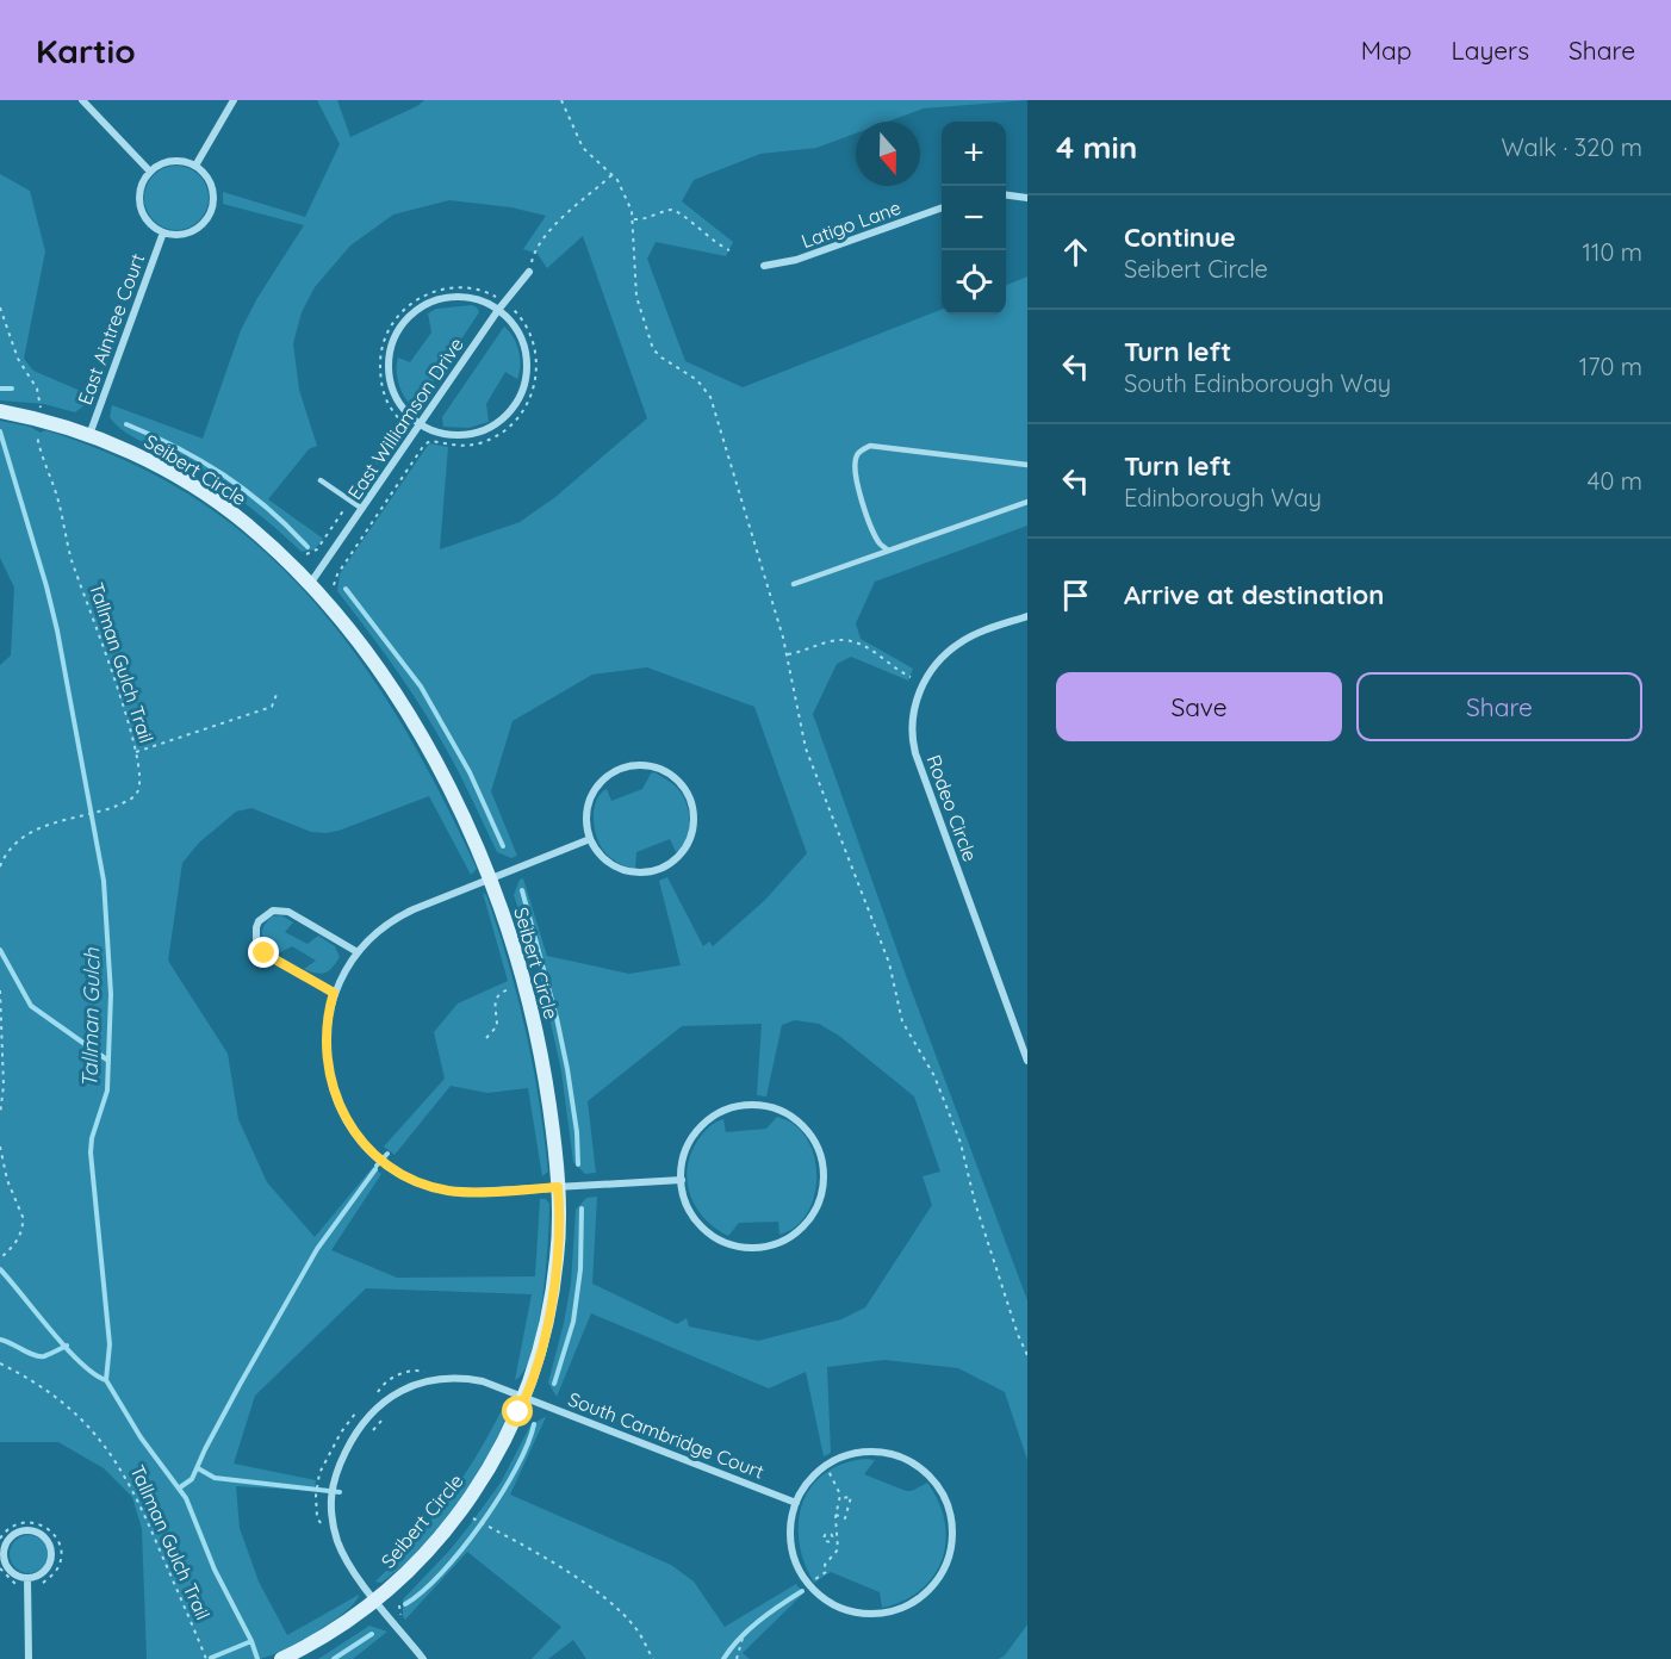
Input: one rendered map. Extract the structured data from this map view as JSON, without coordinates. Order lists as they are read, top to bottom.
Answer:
{
  "streets": {
    "street": [
      "Latigo Lane",
      "East Aintree Court",
      "East Williamson Drive",
      "Seibert Circle",
      "Rodeo Circle",
      "South Cambridge Court"
    ],
    "path": ["Tallman Gulch Trail"]
  },
  "crossings": [
    ["East Aintree Court", "Seibert Circle"],
    ["East Williamson Drive", "Seibert Circle"],
    ["Seibert Circle", "South Cambridge Court"]
  ],
  "water": ["Tallman Gulch"],
  "north": "bottom",
  "page": {
    "header": "Kartio",
    "nav": ["Map", "Layers", "Share"],
    "heading": ["4 min", "Walk · 320 m"],
    "map_buttons": ["+", "−"],
    "list": [
      ["Continue", "Seibert Circle", "110 m"],
      ["Turn left", "South Edinborough Way", "170 m"],
      ["Turn left", "Edinborough Way", "40 m"],
      "Arrive at destination"
    ],
    "buttons": ["Save", "Share"]
  }
}
